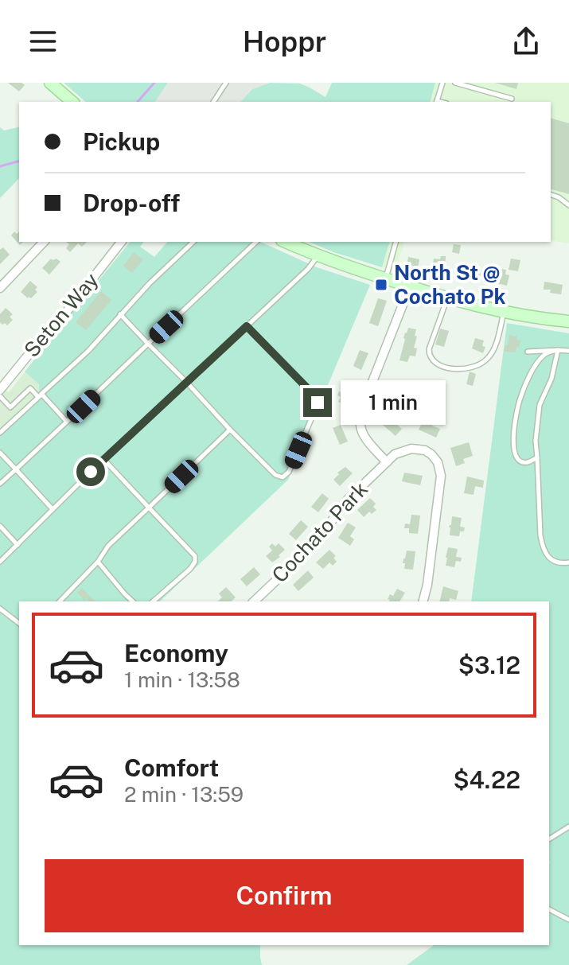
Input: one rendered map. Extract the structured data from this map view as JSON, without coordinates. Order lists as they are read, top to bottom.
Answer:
{
  "streets": {
    "street": ["Seton Way", "Cochato Park"]
  },
  "places": {
    "transit": ["North St @ Cochato Pk"]
  },
  "page": {
    "header": "Hoppr",
    "banner": ["Pickup", "Drop-off"],
    "bubble": "1 min",
    "list": [
      {
        "name": "Economy",
        "note": "1 min · 13:58",
        "value": "$3.12"
      },
      {
        "name": "Comfort",
        "note": "2 min · 13:59",
        "value": "$4.22"
      }
    ],
    "buttons": "Confirm"
  }
}
